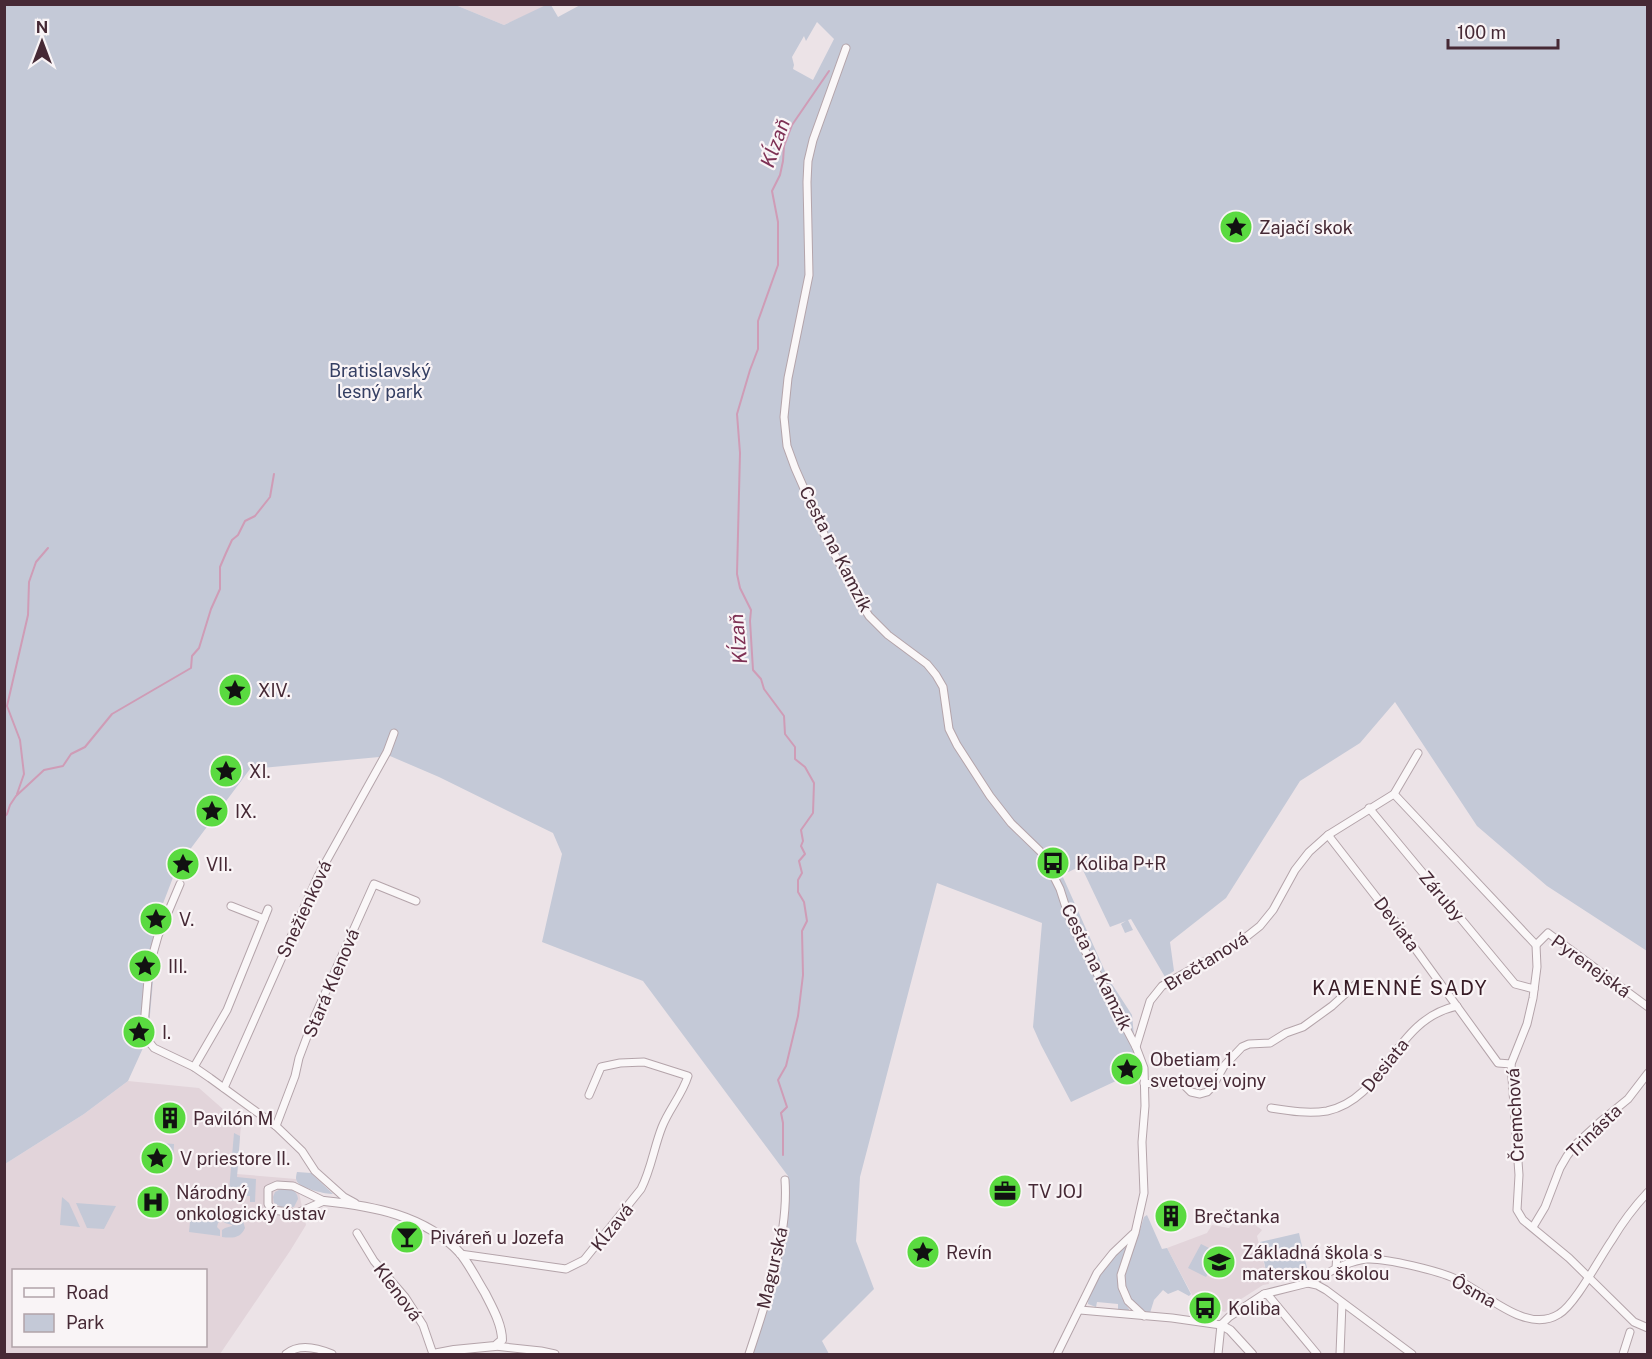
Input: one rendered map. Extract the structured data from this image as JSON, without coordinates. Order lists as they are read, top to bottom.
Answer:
{
  "streets": {
    "street": [
      "Cesta na Kamzík",
      "Záruby",
      "Snežienková",
      "Deviata",
      "Brečtanová",
      "Pyrenejská",
      "Stará Klenová",
      "Desiata",
      "Čremchová",
      "Trinásta",
      "Kĺzavá",
      "Magurská",
      "Ôsma",
      "Klenová"
    ]
  },
  "crossings": [
    ["Cesta na Kamzík", "Brečtanová"],
    ["Záruby", "Brečtanová"],
    ["Záruby", "Čremchová"],
    ["Deviata", "Brečtanová"],
    ["Deviata", "Desiata"],
    ["Deviata", "Čremchová"],
    ["Pyrenejská", "Čremchová"],
    ["Čremchová", "Trinásta"],
    ["Čremchová", "Ôsma"]
  ],
  "districts": ["KAMENNÉ SADY"],
  "water": ["Kĺzaň"],
  "parks": ["Bratislavský lesný park"],
  "places": {
    "place": [
      "Zajačí skok",
      "XIV.",
      "XI.",
      "IX.",
      "VII.",
      "V.",
      "III.",
      "I.",
      "Obetiam 1. svetovej vojny",
      "V priestore II.",
      "Revín"
    ],
    "bus stop": ["Koliba P+R", "Koliba"],
    "building": ["Pavilón M", "Brečtanka"],
    "office": ["TV JOJ"],
    "hospital": ["Národný onkologický ústav"],
    "bar": ["Piváreň u Jozefa"],
    "school or university": ["Základná škola s materskou školou"]
  },
  "legend": ["Road", "Park"],
  "scale_bar": "100 m",
  "north": "top"
}
